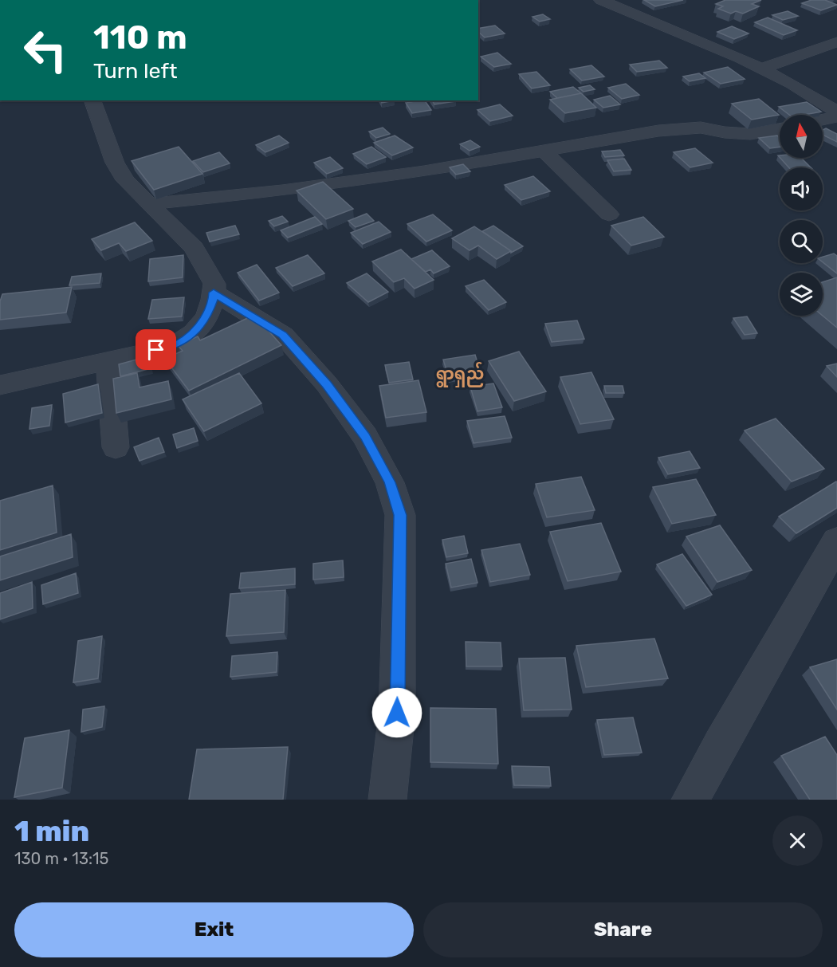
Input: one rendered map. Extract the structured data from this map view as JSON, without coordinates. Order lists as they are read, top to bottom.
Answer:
{
  "districts": ["ရွာရှည်"],
  "north": "top",
  "page": {
    "turn": ["110 m", "Turn left"],
    "heading": ["1 min", "130 m · 13:15"],
    "buttons": ["Exit", "Share"]
  }
}
